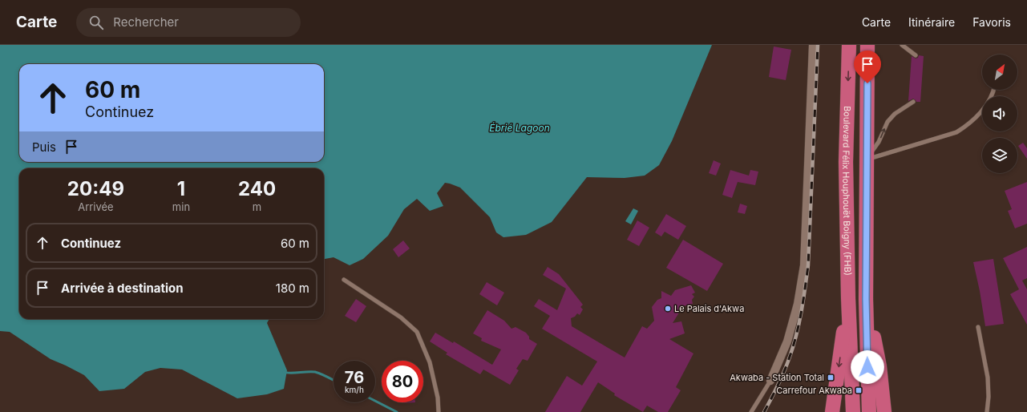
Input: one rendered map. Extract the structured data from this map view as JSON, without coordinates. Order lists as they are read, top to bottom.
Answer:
{
  "streets": {
    "highway": ["Boulevard Félix Houphouët Boigny (FHB)"]
  },
  "water": ["Ébrié Lagoon"],
  "places": {
    "other": ["Le Palais d'Akwa"],
    "transit": ["Akwaba - Station Total", "Carrefour Akwaba"]
  },
  "north": "top right",
  "page": {
    "header": "Carte",
    "search": "Rechercher",
    "nav": ["Carte", "Itinéraire", "Favoris"],
    "turn": ["60 m", "Continuez"],
    "then": "Puis",
    "eta": [
      "20:49",
      "Arrivée",
      "1",
      "min",
      "240",
      "m"
    ],
    "list": [
      {
        "name": "Continuez",
        "value": "60 m"
      },
      {
        "name": "Arrivée à destination",
        "value": "180 m"
      }
    ],
    "speed": "76 km/h",
    "limit": "80"
  }
}
